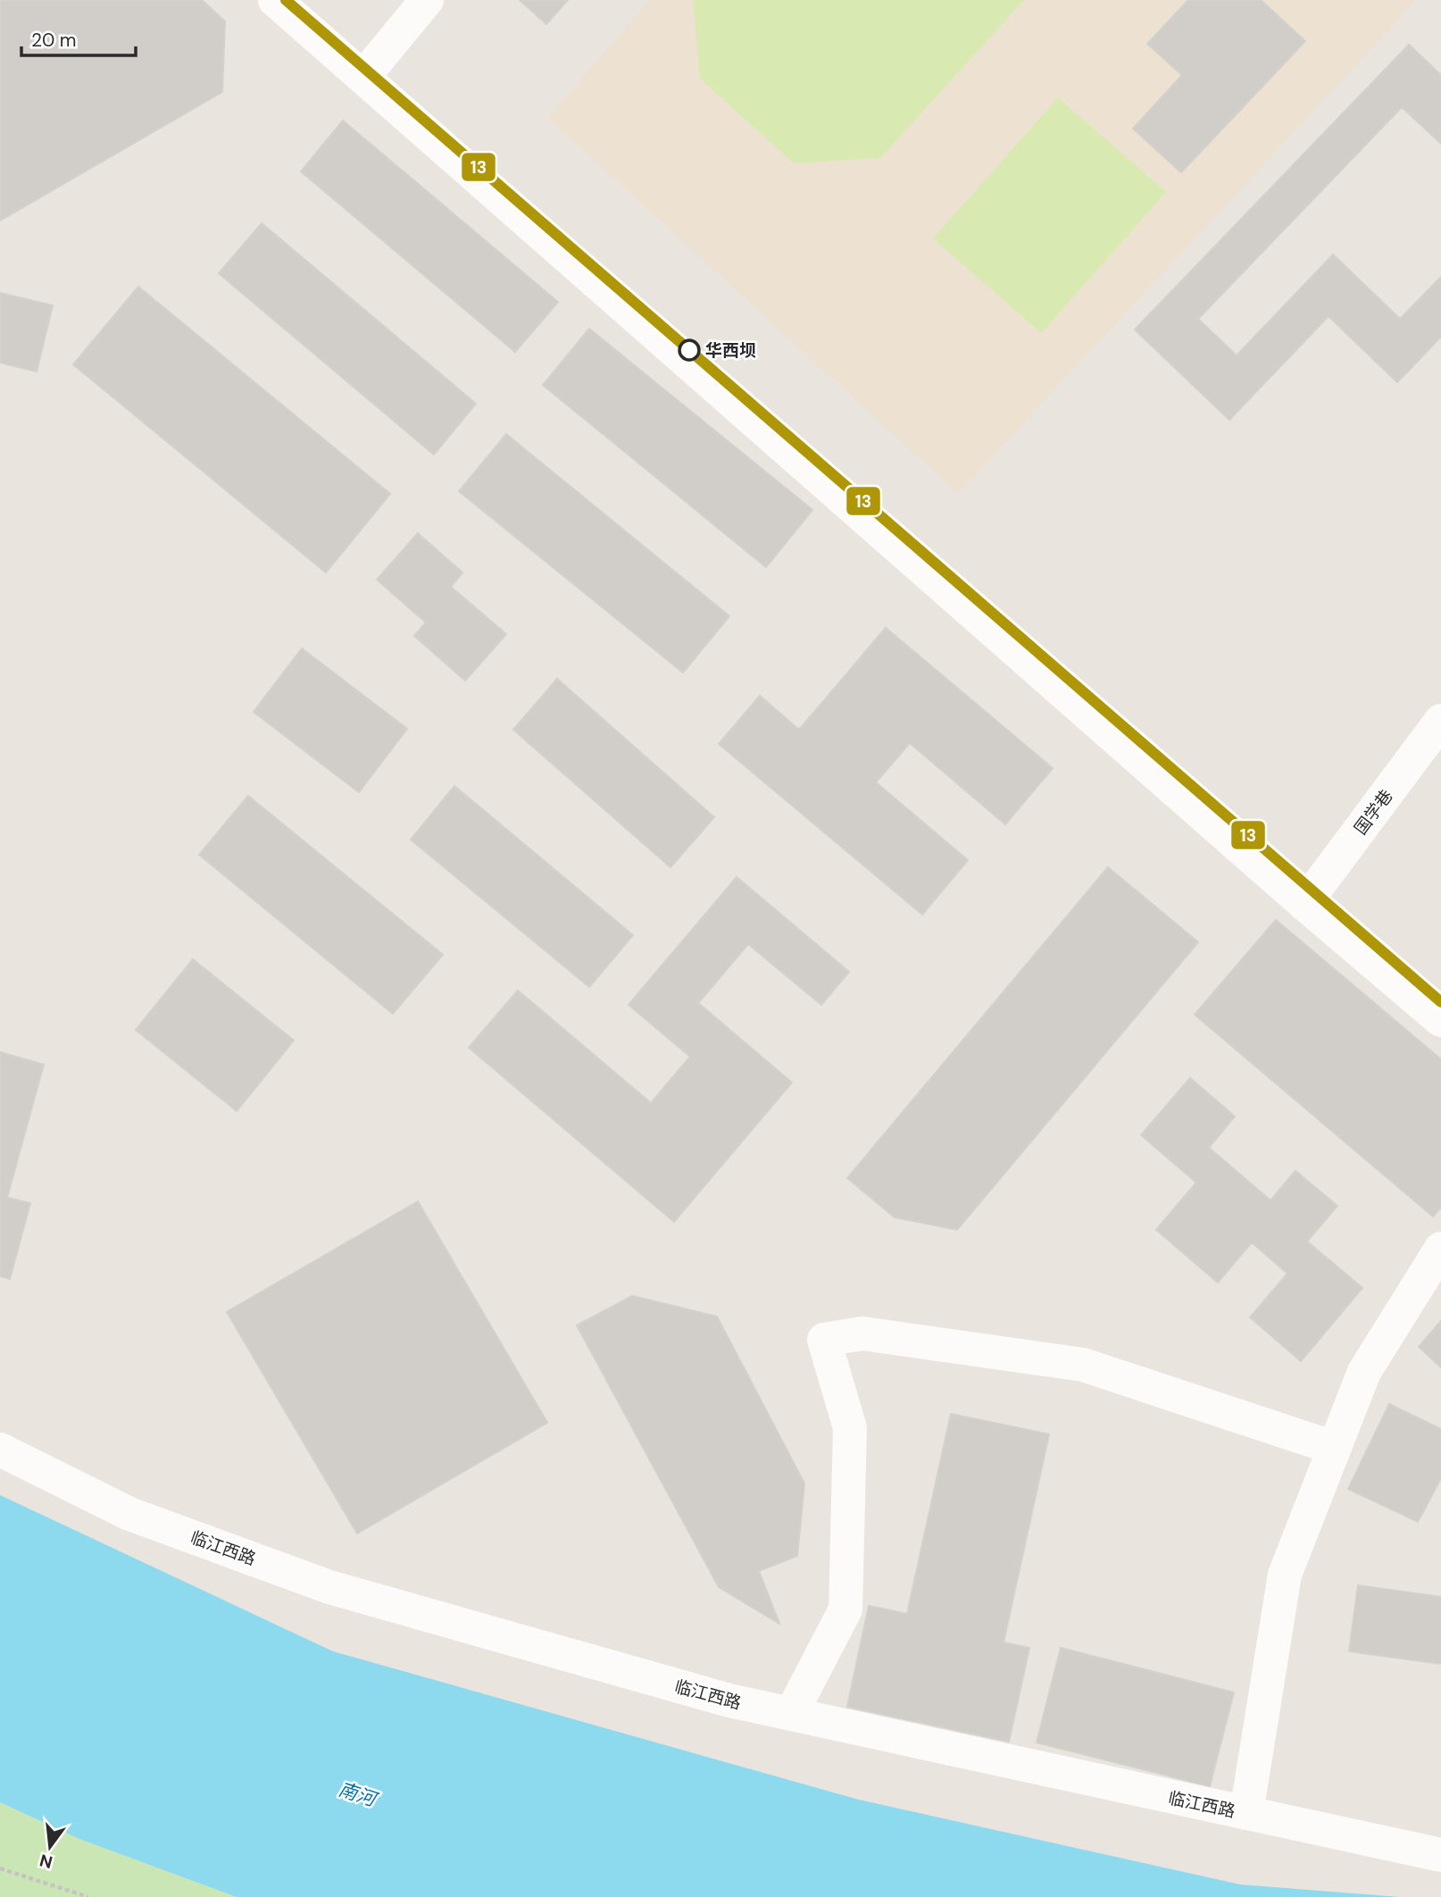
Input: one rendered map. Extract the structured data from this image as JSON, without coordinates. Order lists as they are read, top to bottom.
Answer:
{
  "streets": {
    "street": ["国学巷", "临江西路"]
  },
  "water": ["南河"],
  "places": ["华西坝"],
  "lines": ["transit line 13"],
  "scale_bar": "20 m",
  "north": "bottom"
}
